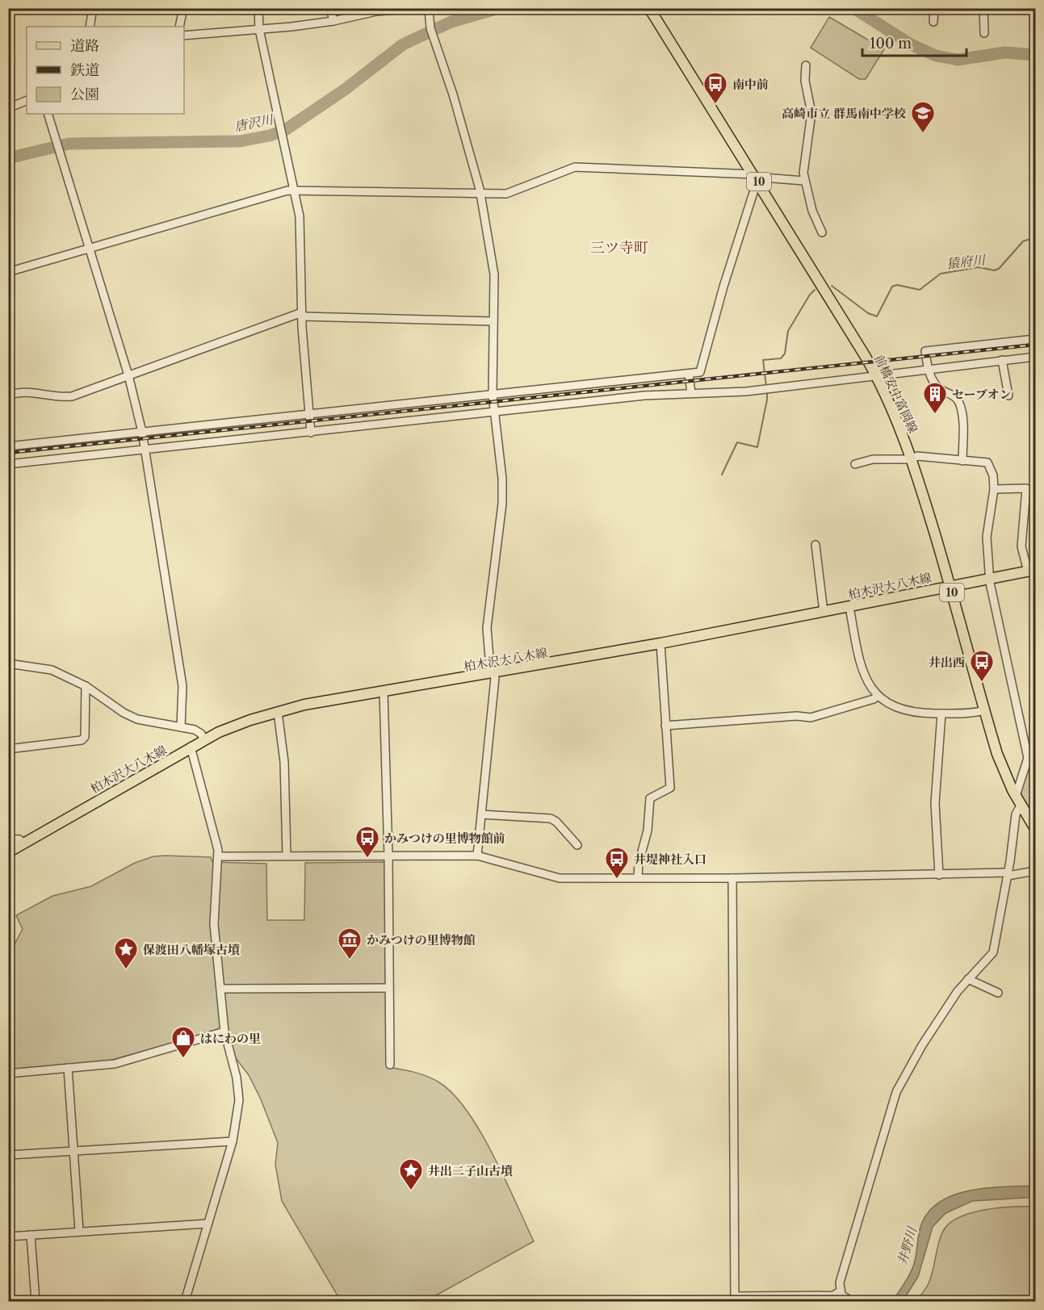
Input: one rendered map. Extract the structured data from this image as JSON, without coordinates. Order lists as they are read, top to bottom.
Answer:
{
  "streets": {
    "main road": ["10", "前橋安中富岡線", "柏木沢大八木線"]
  },
  "crossings": [
    ["前橋安中富岡線", "柏木沢大八木線"]
  ],
  "districts": ["三ツ寺町"],
  "water": ["唐沢川", "猿府川", "井野川"],
  "places": {
    "bus stop": [
      "南中前",
      "井出西",
      "かみつけの里博物館前",
      "井堤神社入口"
    ],
    "school or university": ["高崎市立 群馬南中学校"],
    "building": ["セーブオン"],
    "museum": ["かみつけの里博物館"],
    "place": ["保渡田八幡塚古墳", "井出二子山古墳"],
    "shop": ["はにわの里"]
  },
  "legend": ["道路", "鉄道", "公園"],
  "scale_bar": "100 m"
}
